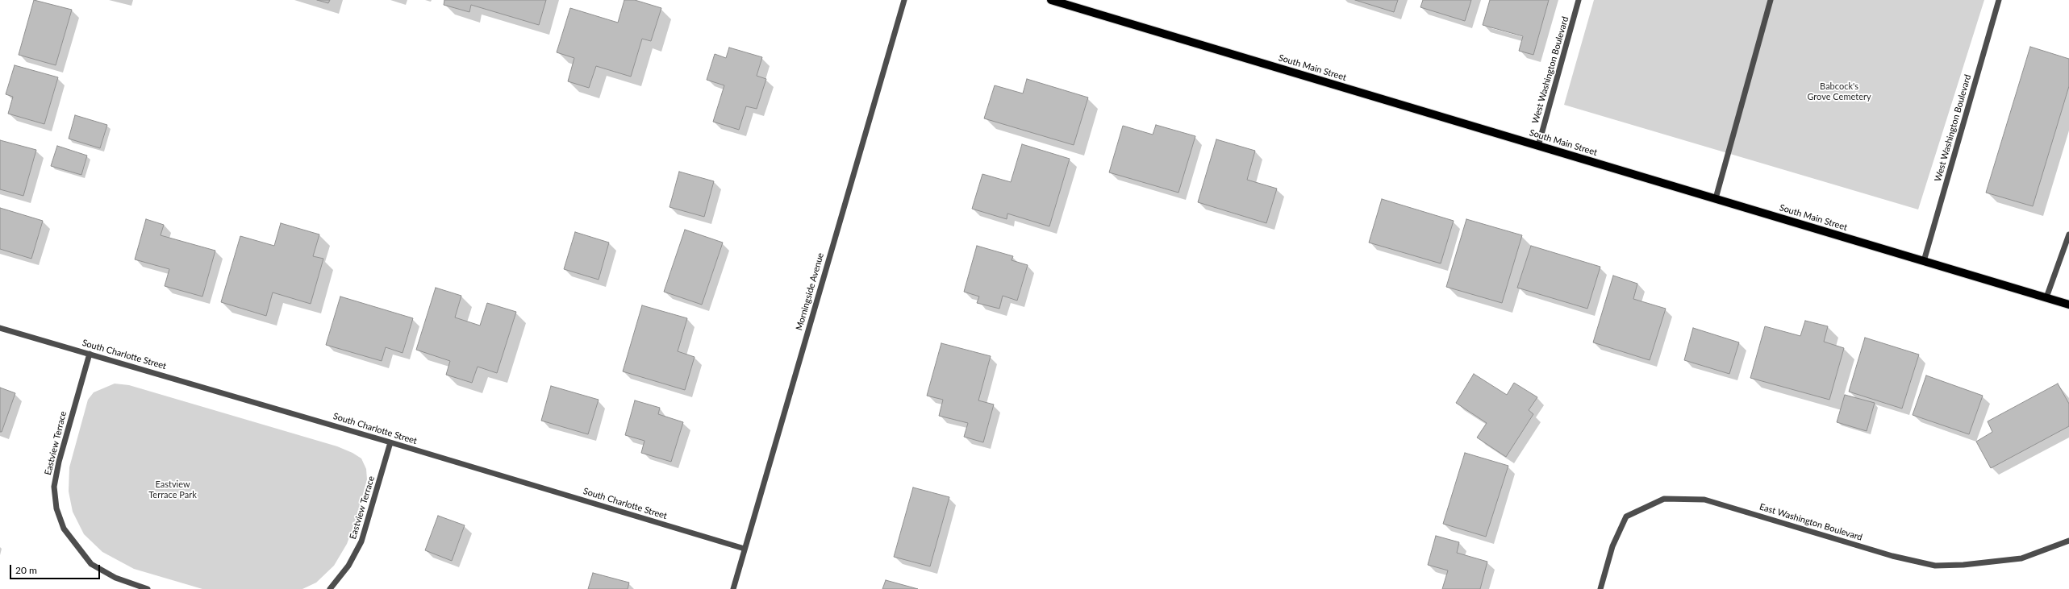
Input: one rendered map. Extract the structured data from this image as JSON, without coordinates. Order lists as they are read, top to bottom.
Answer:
{
  "streets": {
    "main road": ["South Main Street"],
    "street": [
      "West Washington Boulevard",
      "Morningside Avenue",
      "South Charlotte Street",
      "Eastview Terrace",
      "East Washington Boulevard"
    ]
  },
  "crossings": [
    ["South Main Street", "West Washington Boulevard"],
    ["Morningside Avenue", "South Charlotte Street"],
    ["South Charlotte Street", "Eastview Terrace"]
  ],
  "parks": ["Babcock's Grove Cemetery", "Eastview Terrace Park"],
  "scale_bar": "20 m"
}
